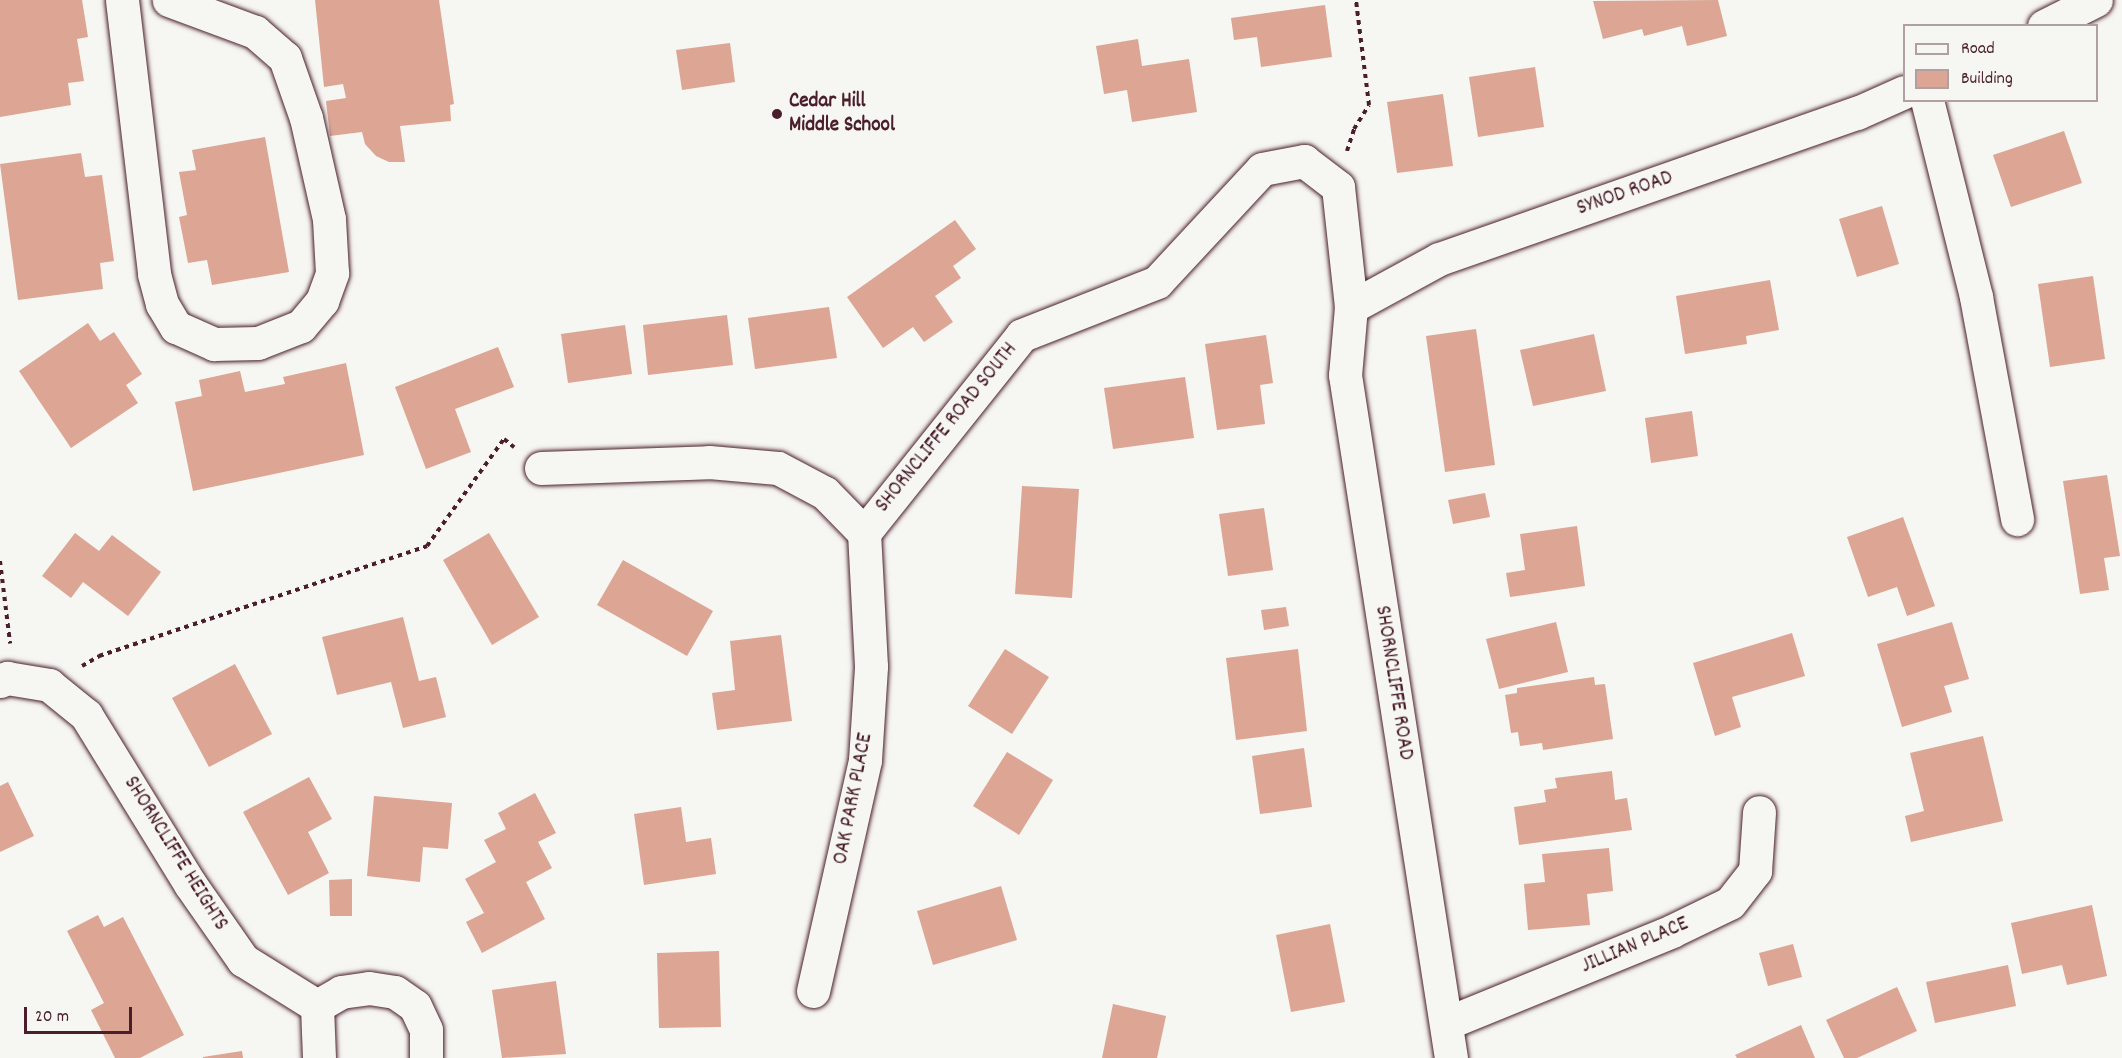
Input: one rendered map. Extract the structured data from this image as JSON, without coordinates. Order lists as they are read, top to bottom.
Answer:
{
  "streets": {
    "street": [
      "SYNOD ROAD",
      "SHORNCLIFFE ROAD SOUTH",
      "SHORNCLIFFE ROAD",
      "OAK PARK PLACE",
      "SHORNCLIFFE HEIGHTS",
      "JILLIAN PLACE"
    ]
  },
  "crossings": [
    ["SYNOD ROAD", "SHORNCLIFFE ROAD"],
    ["SHORNCLIFFE ROAD SOUTH", "OAK PARK PLACE"],
    ["SHORNCLIFFE ROAD", "JILLIAN PLACE"]
  ],
  "places": ["Cedar Hill Middle School"],
  "legend": ["Road", "Building"],
  "scale_bar": "20 m"
}
